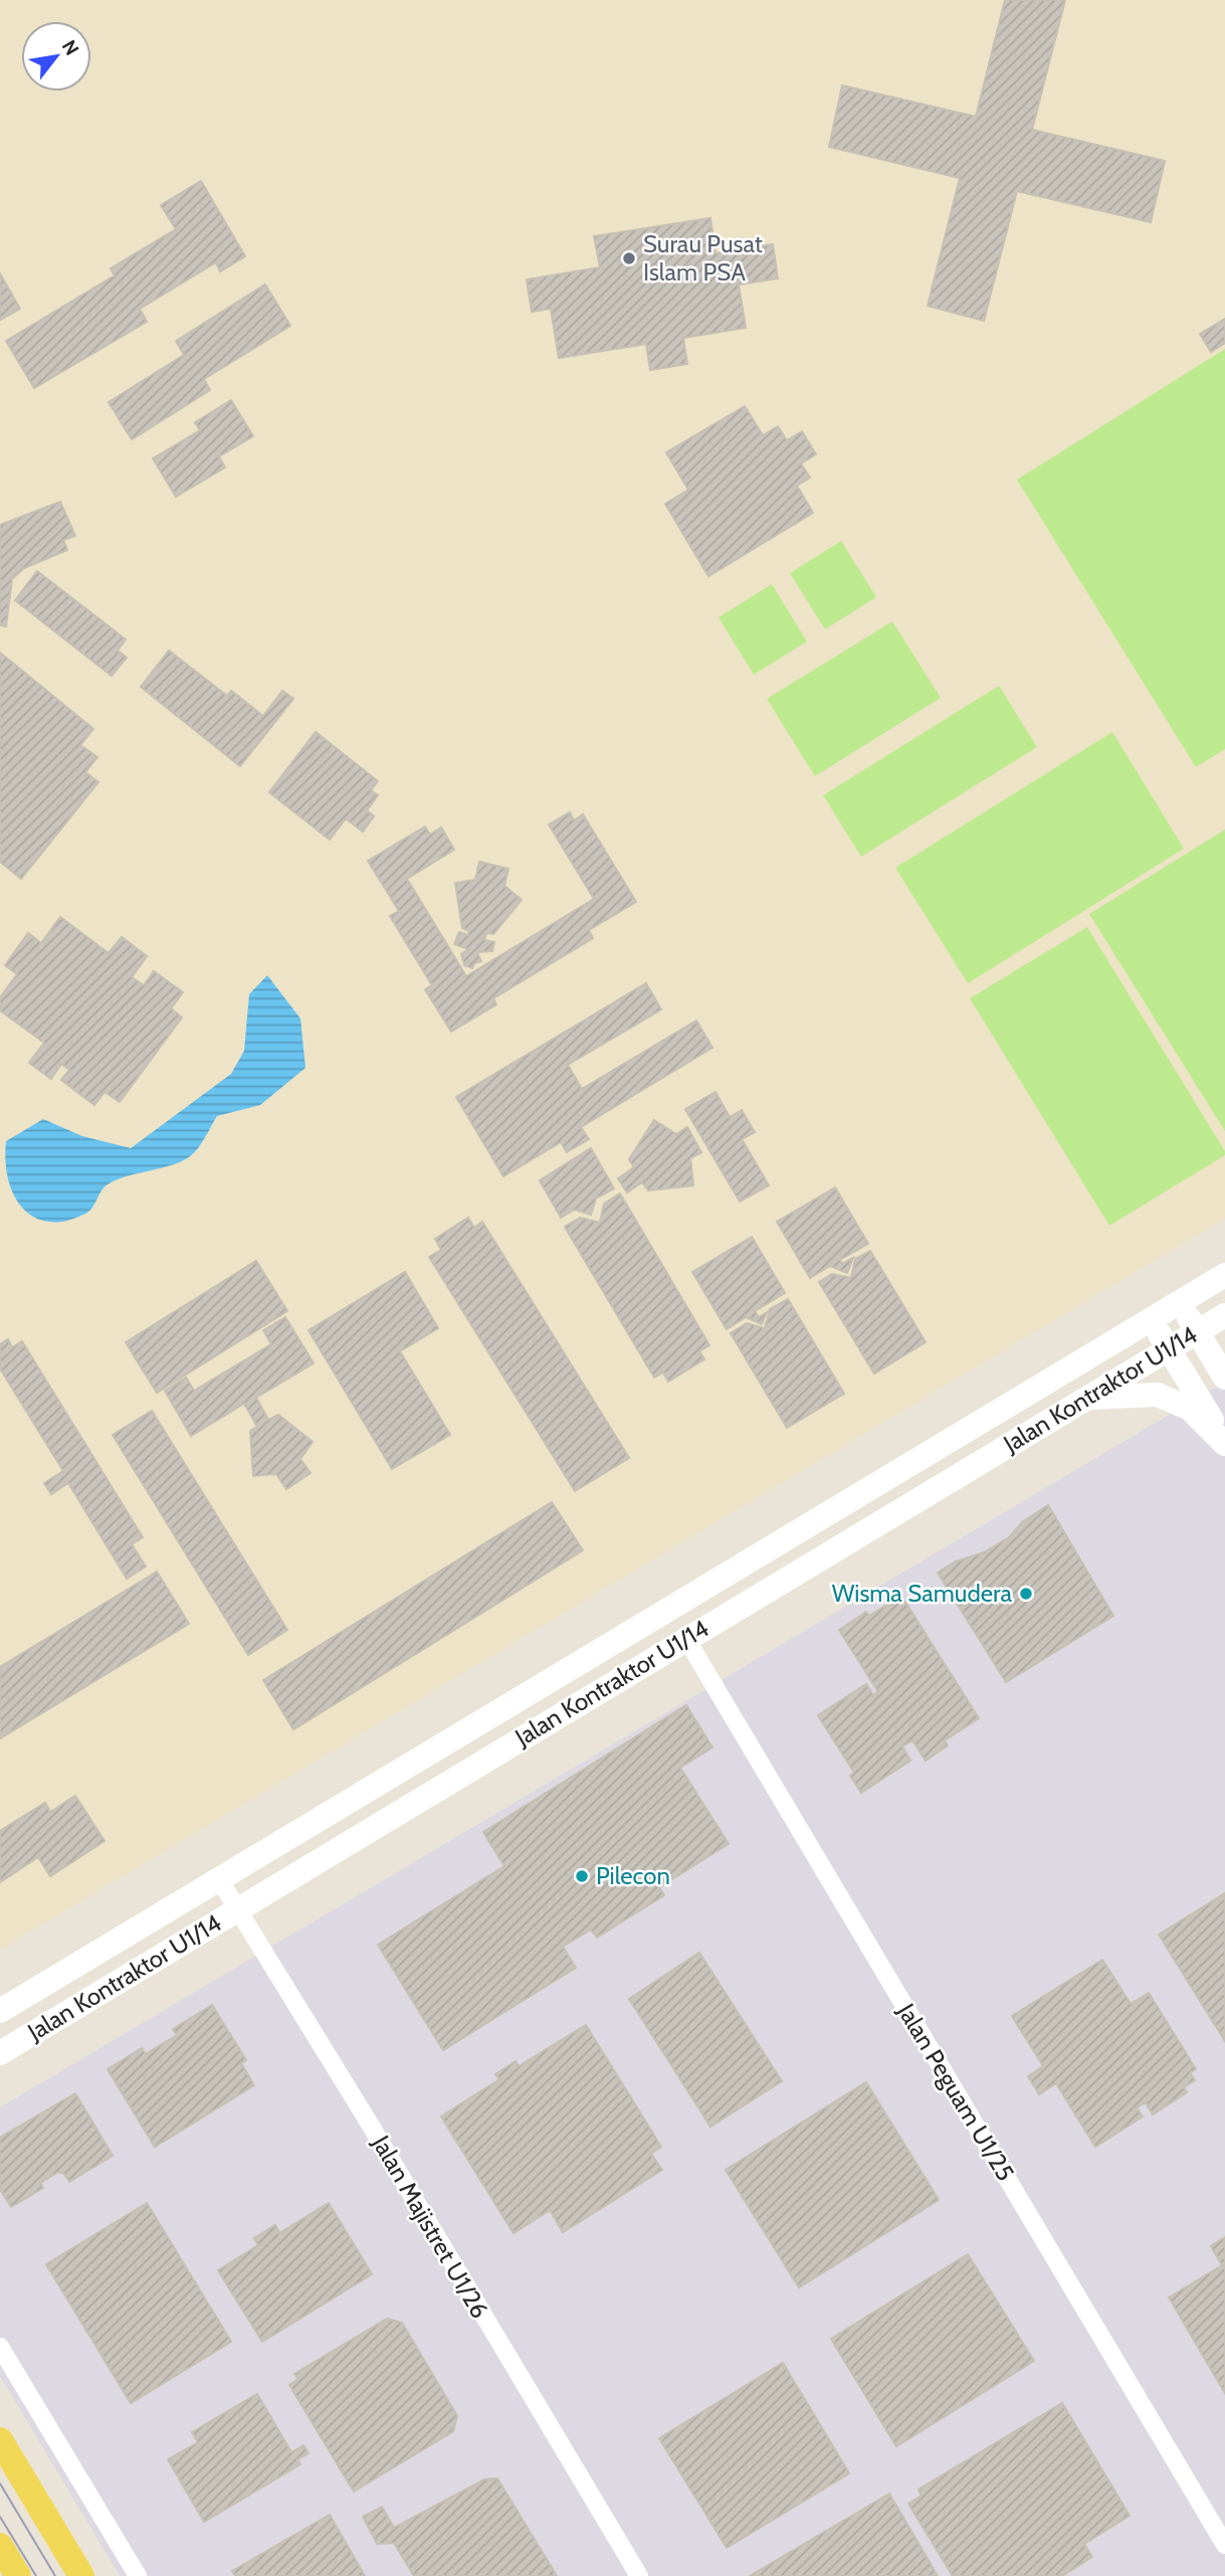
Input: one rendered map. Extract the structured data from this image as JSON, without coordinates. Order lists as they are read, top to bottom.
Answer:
{
  "streets": {
    "street": ["Jalan Kontraktor U1/14", "Jalan Peguam U1/25", "Jalan Majistret U1/26"]
  },
  "crossings": [
    ["Jalan Kontraktor U1/14", "Jalan Peguam U1/25"],
    ["Jalan Kontraktor U1/14", "Jalan Majistret U1/26"]
  ],
  "places": ["Surau Pusat Islam PSA", "Wisma Samudera", "Pilecon"],
  "north": "top right"
}
